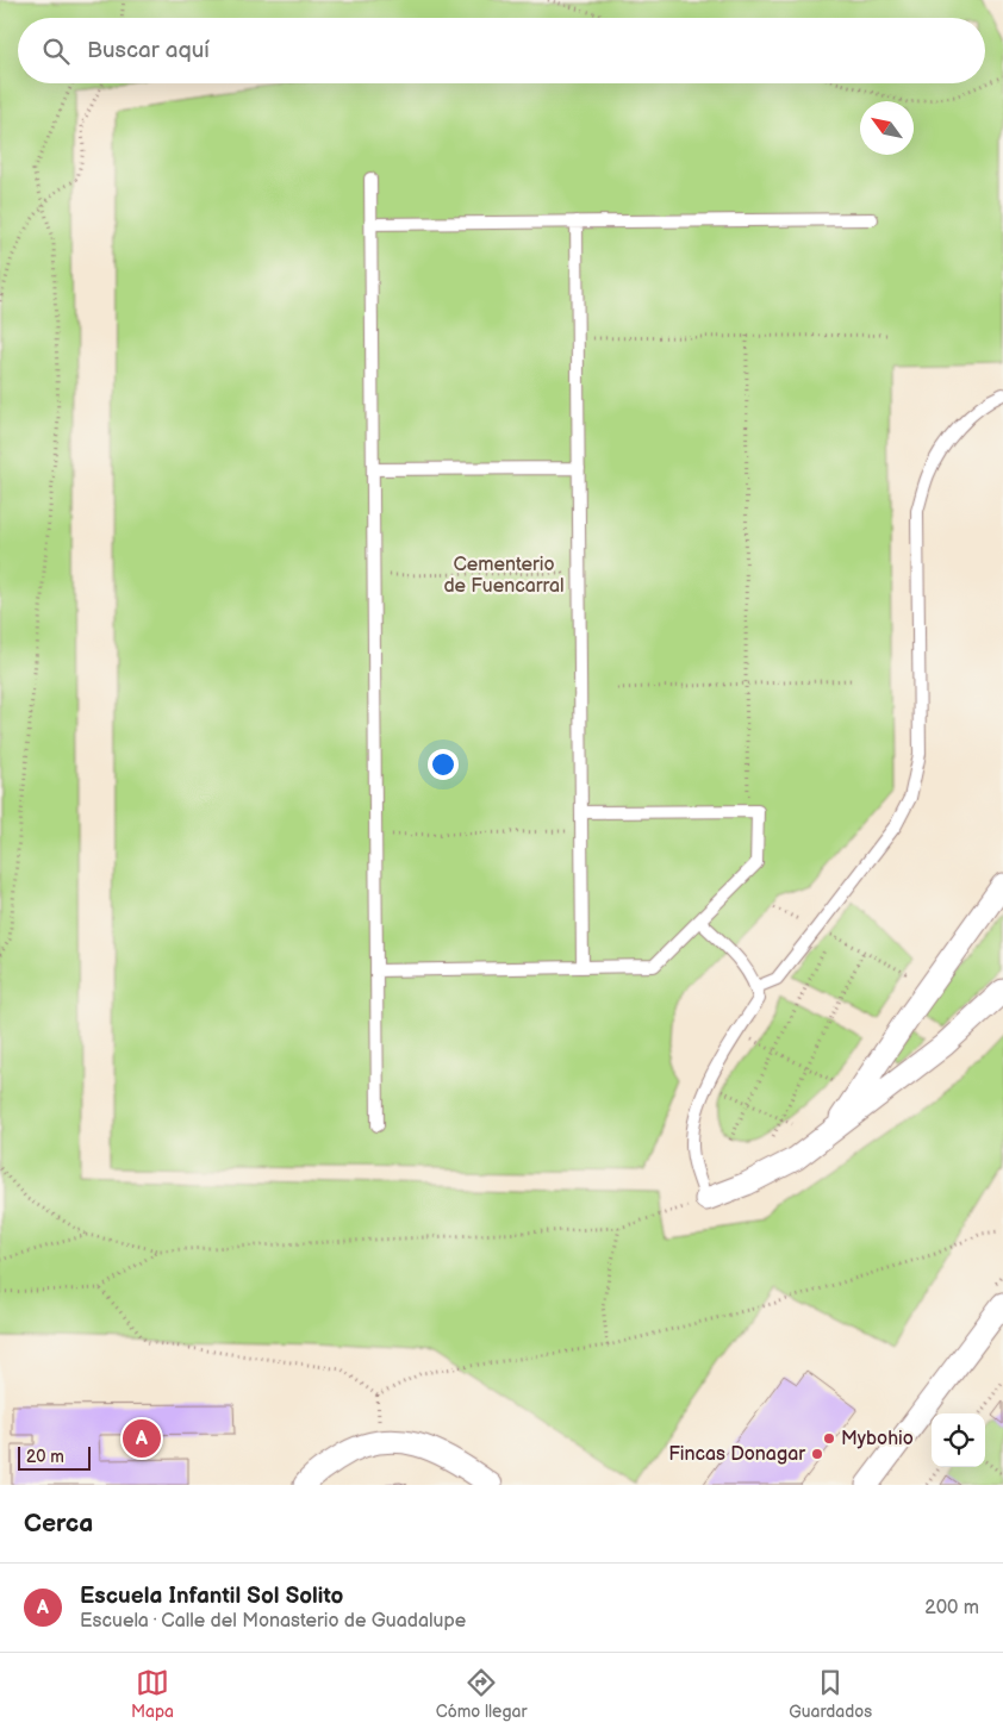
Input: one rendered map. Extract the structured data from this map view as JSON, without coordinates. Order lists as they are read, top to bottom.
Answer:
{
  "parks": ["Cementerio de Fuencarral"],
  "places": ["Mybohio", "Fincas Donagar"],
  "scale_bar": "20 m",
  "north": "top left",
  "page": {
    "search": "Buscar aquí",
    "pins": "A",
    "scale": "20 m",
    "heading": "Cerca",
    "list": [
      {
        "mark": "A",
        "name": "Escuela Infantil Sol Solito",
        "note": "Escuela · Calle del Monasterio de Guadalupe",
        "value": "200 m"
      }
    ],
    "nav": ["Mapa", "Cómo llegar", "Guardados"]
  }
}
